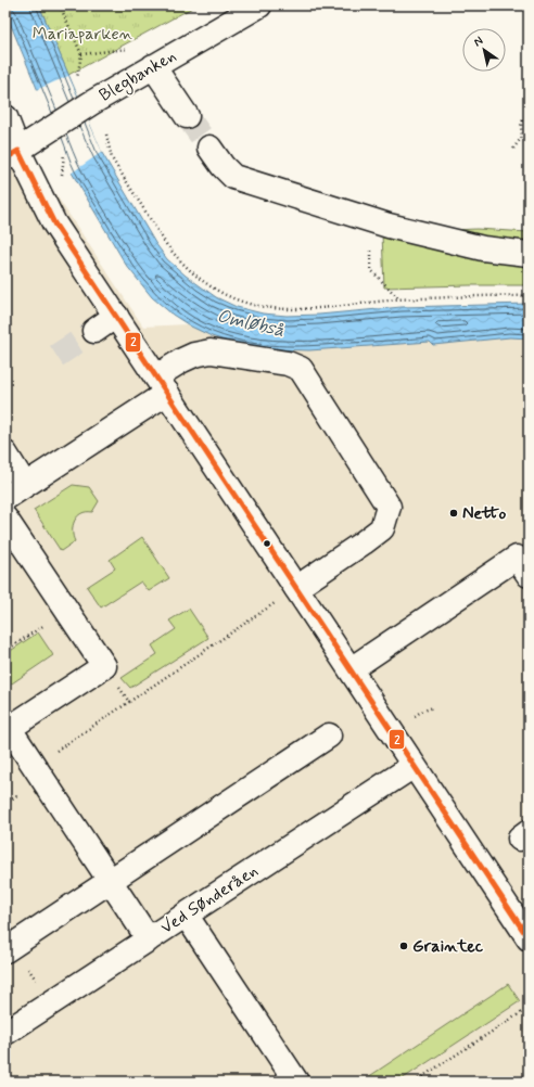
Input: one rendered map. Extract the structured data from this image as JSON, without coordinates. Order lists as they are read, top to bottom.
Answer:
{
  "streets": {
    "main road": ["Blegbanken", "Ved Sønderåen"]
  },
  "water": ["Omløbså"],
  "parks": ["Mariaparken"],
  "places": ["Netto", "Graintec"],
  "lines": ["transit line 2"],
  "north": "top left"
}
